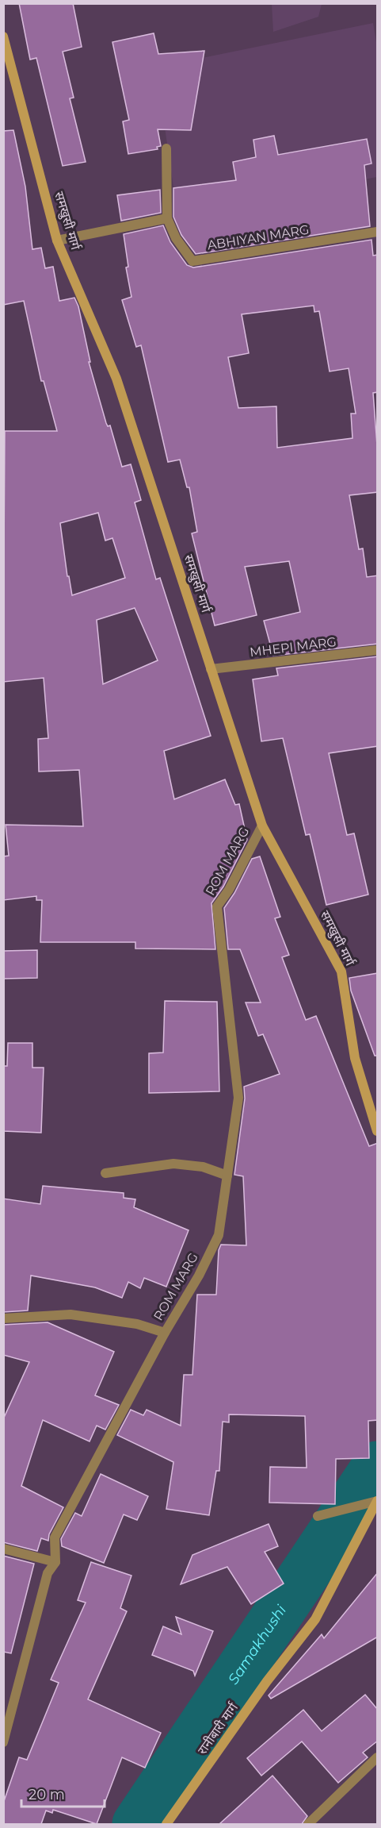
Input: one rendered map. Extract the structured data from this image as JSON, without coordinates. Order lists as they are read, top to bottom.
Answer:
{
  "streets": {
    "main road": ["समखुसी मार्ग", "रानीबारी मार्ग"],
    "street": ["ABHIYAN MARG", "MHEPI MARG", "ROM MARG"]
  },
  "crossings": [
    ["समखुसी मार्ग", "MHEPI MARG"],
    ["समखुसी मार्ग", "ROM MARG"]
  ],
  "water": ["Samakhushi"],
  "scale_bar": "20 m"
}
